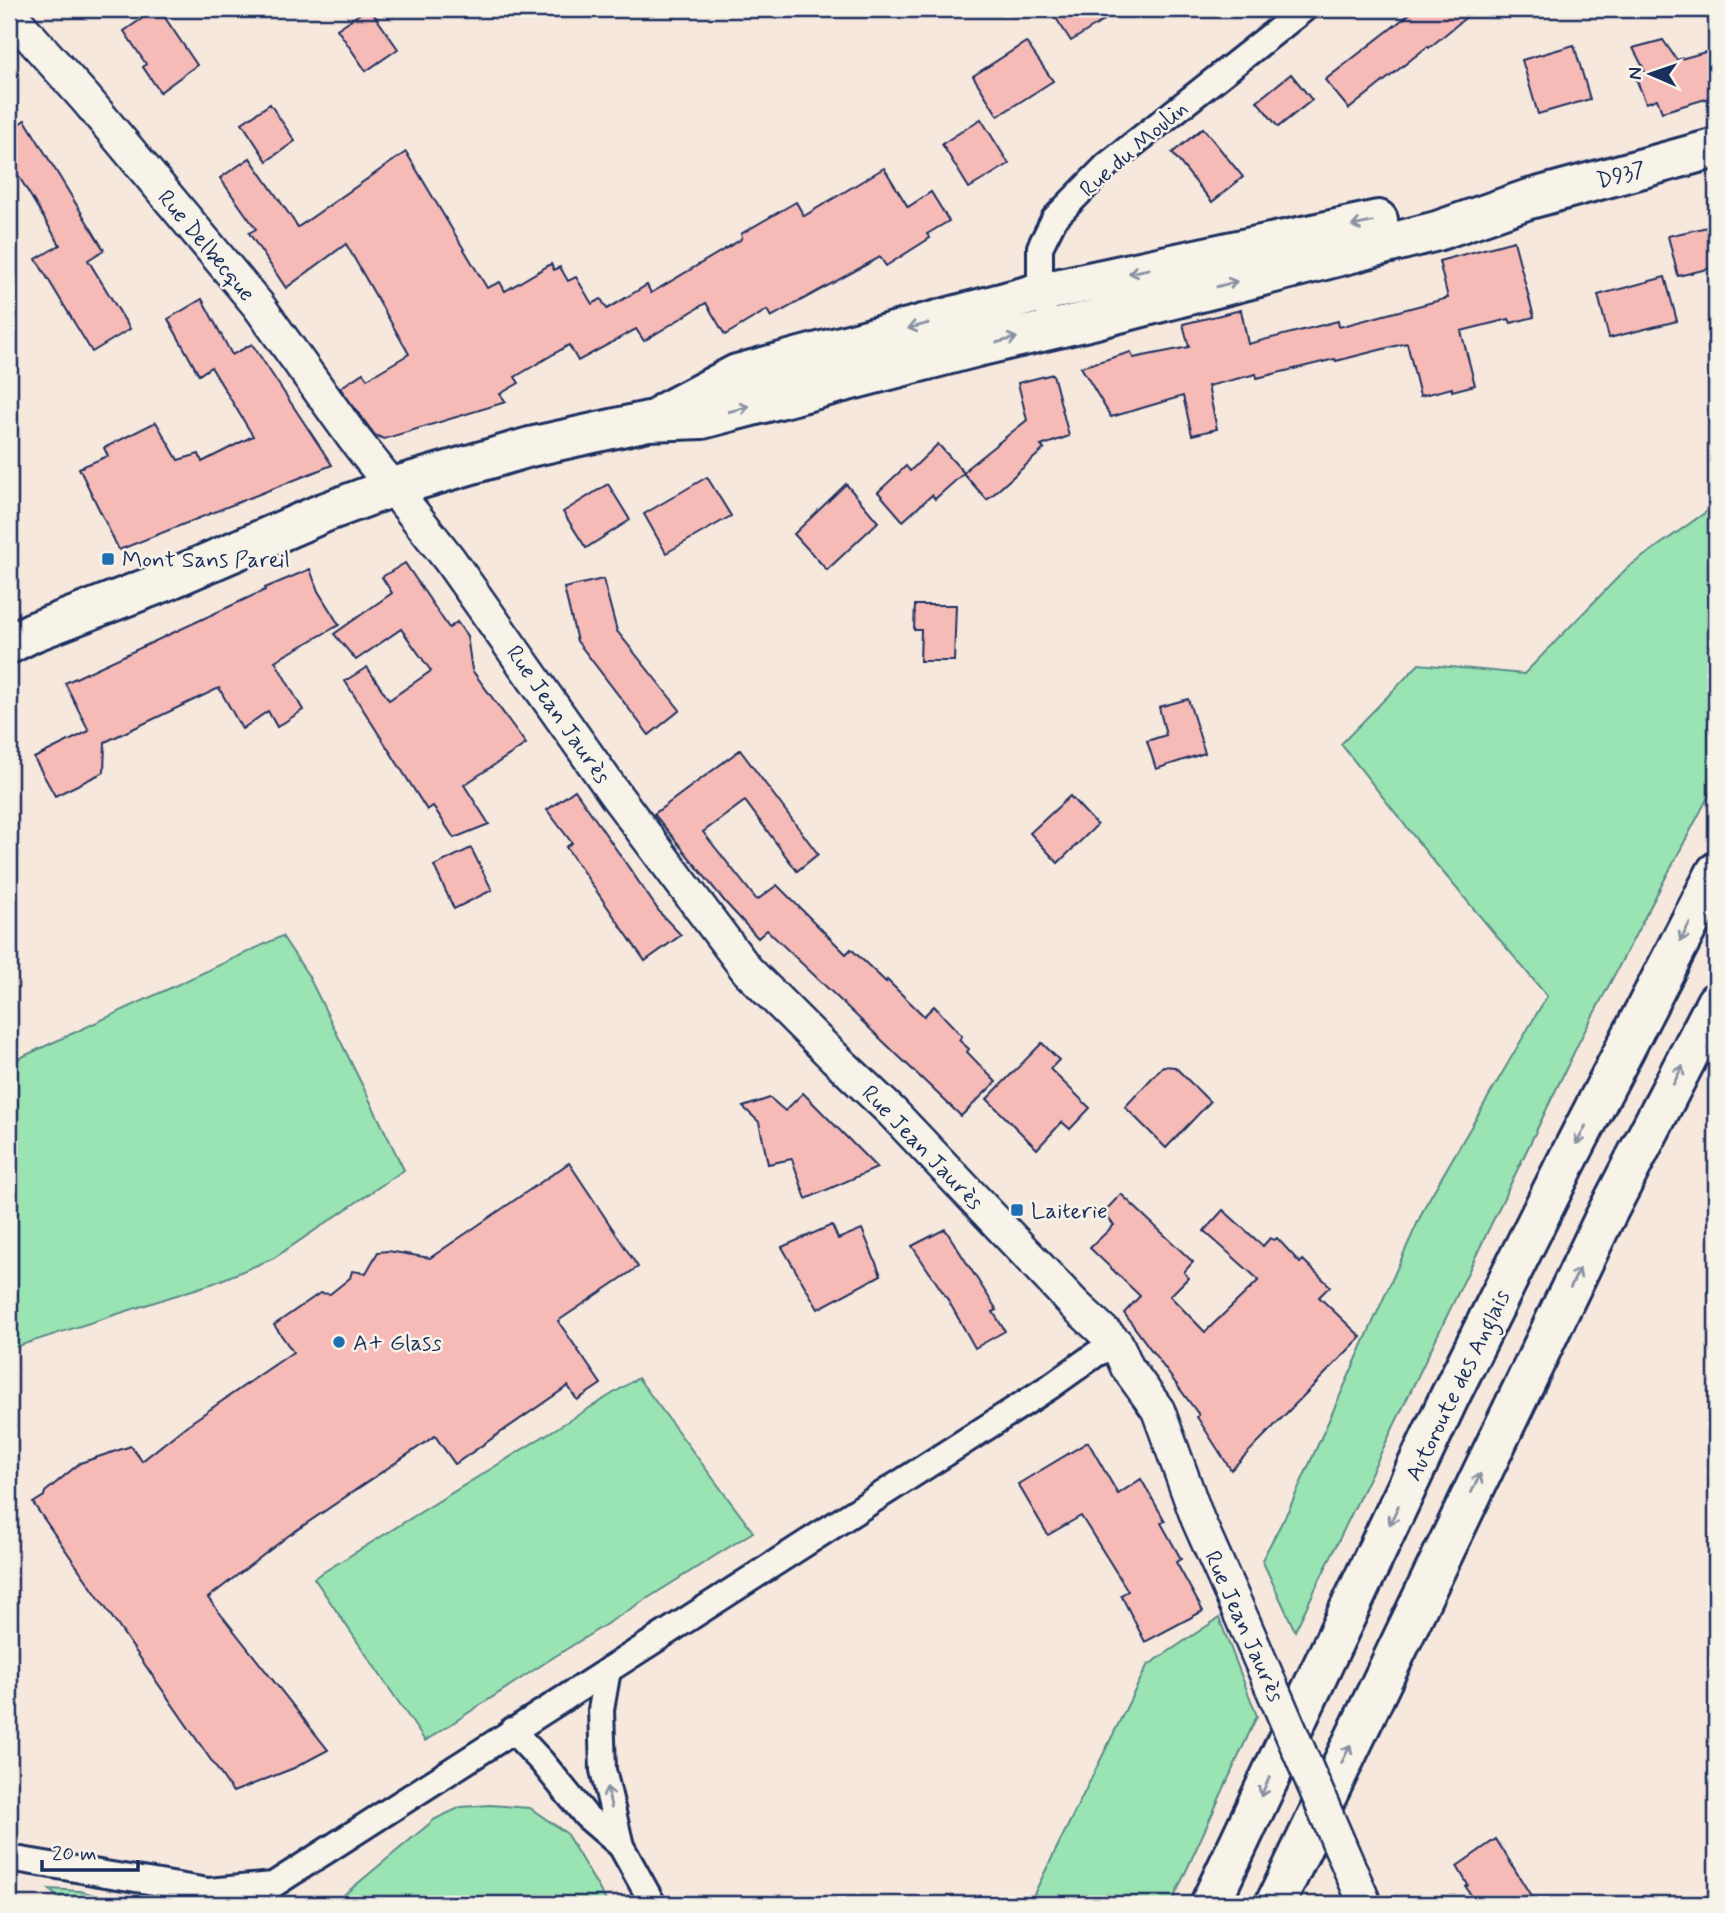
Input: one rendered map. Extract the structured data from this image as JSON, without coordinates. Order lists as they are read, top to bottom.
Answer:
{
  "streets": {
    "main road": ["D937", "Autoroute des Anglais"],
    "street": ["Rue du Moulin", "Rue Delbecque", "Rue Jean Jaurès"]
  },
  "crossings": [
    ["Rue Delbecque", "Rue Jean Jaurès"]
  ],
  "places": {
    "transit": ["Mont Sans Pareil", "Laiterie"],
    "other": ["A+ Glass"]
  },
  "scale_bar": "20 m",
  "north": "left"
}
